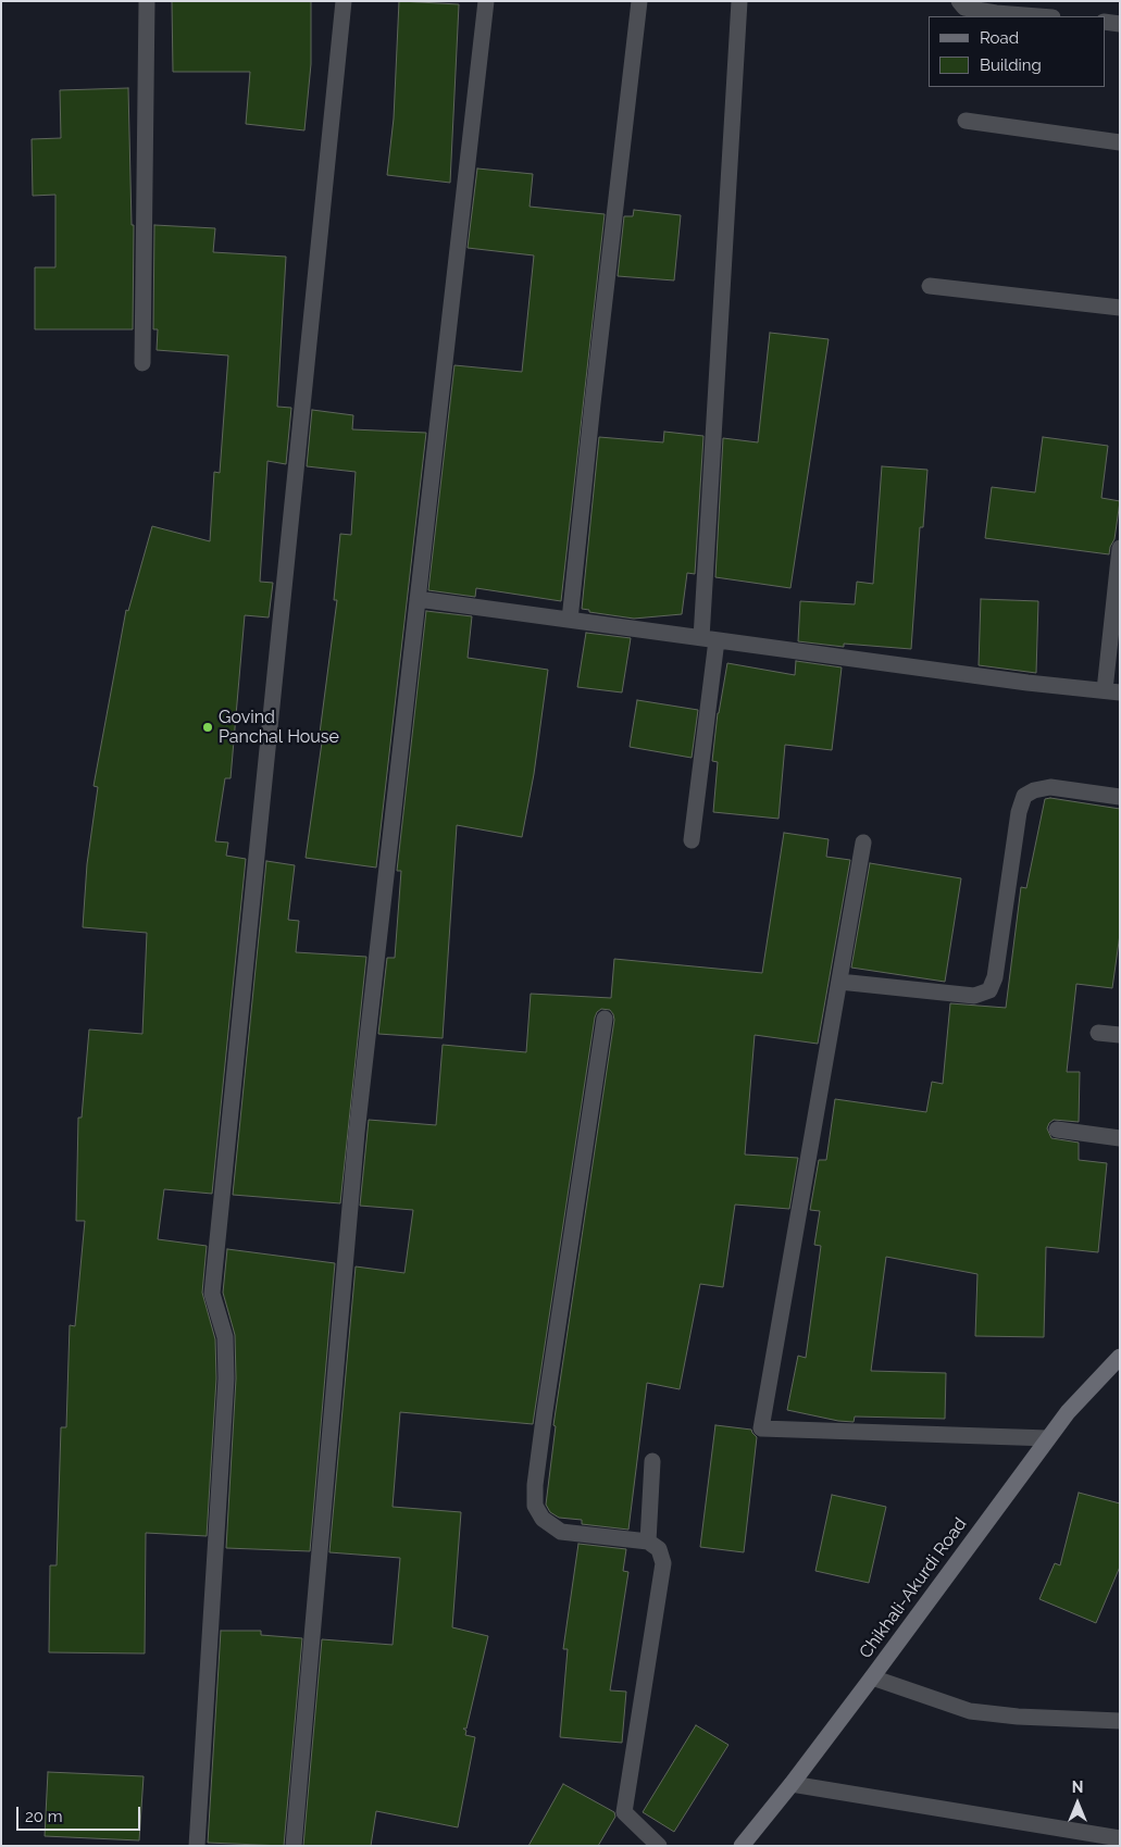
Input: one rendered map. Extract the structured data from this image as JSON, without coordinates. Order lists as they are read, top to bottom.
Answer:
{
  "streets": {
    "main road": ["Chikhali-Akurdi Road"]
  },
  "places": ["Govind Panchal House"],
  "legend": ["Road", "Building"],
  "scale_bar": "20 m",
  "north": "top"
}
